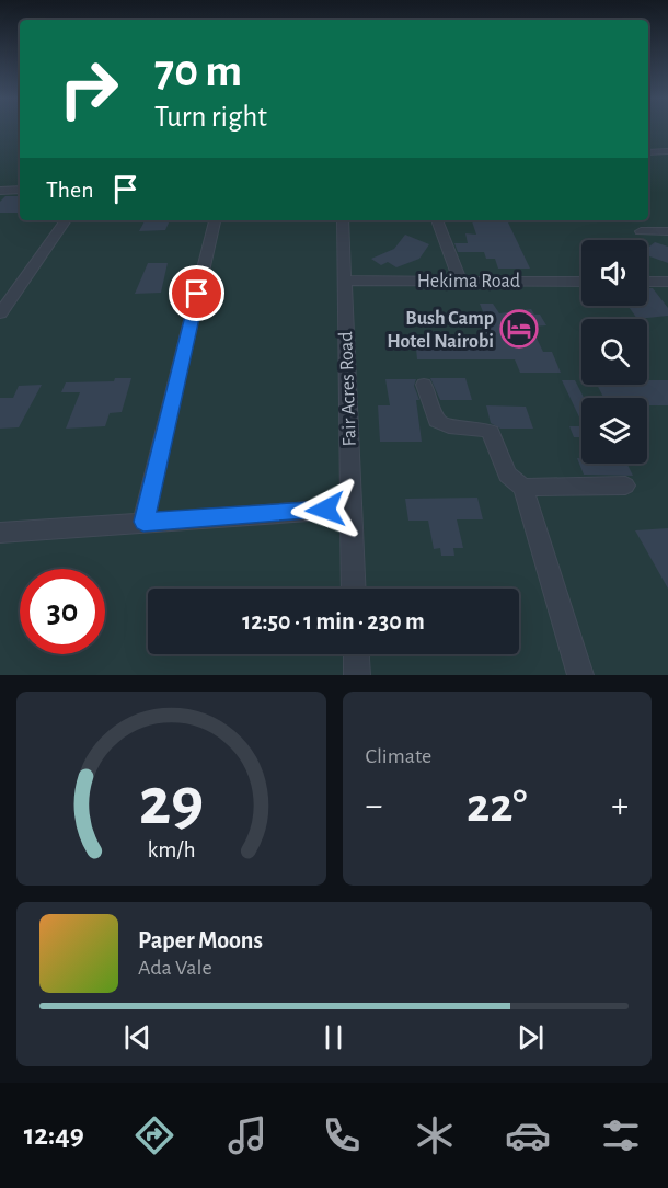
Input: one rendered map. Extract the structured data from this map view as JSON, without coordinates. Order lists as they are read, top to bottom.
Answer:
{
  "streets": {
    "street": ["Hekima Road", "Fair Acres Road"]
  },
  "crossings": [
    ["Hekima Road", "Fair Acres Road"]
  ],
  "places": {
    "hotel": ["Bush Camp Hotel Nairobi"]
  },
  "page": {
    "turn": ["70 m", "Turn right"],
    "then": "Then",
    "limit": "30",
    "trip": "12:50 · 1 min · 230 m",
    "tile": "Climate",
    "heat": ["−", "22°", "+"],
    "song": ["Paper Moons", "Ada Vale"],
    "tabs": "12:49",
    "gauge": ["29", "km/h"]
  }
}
